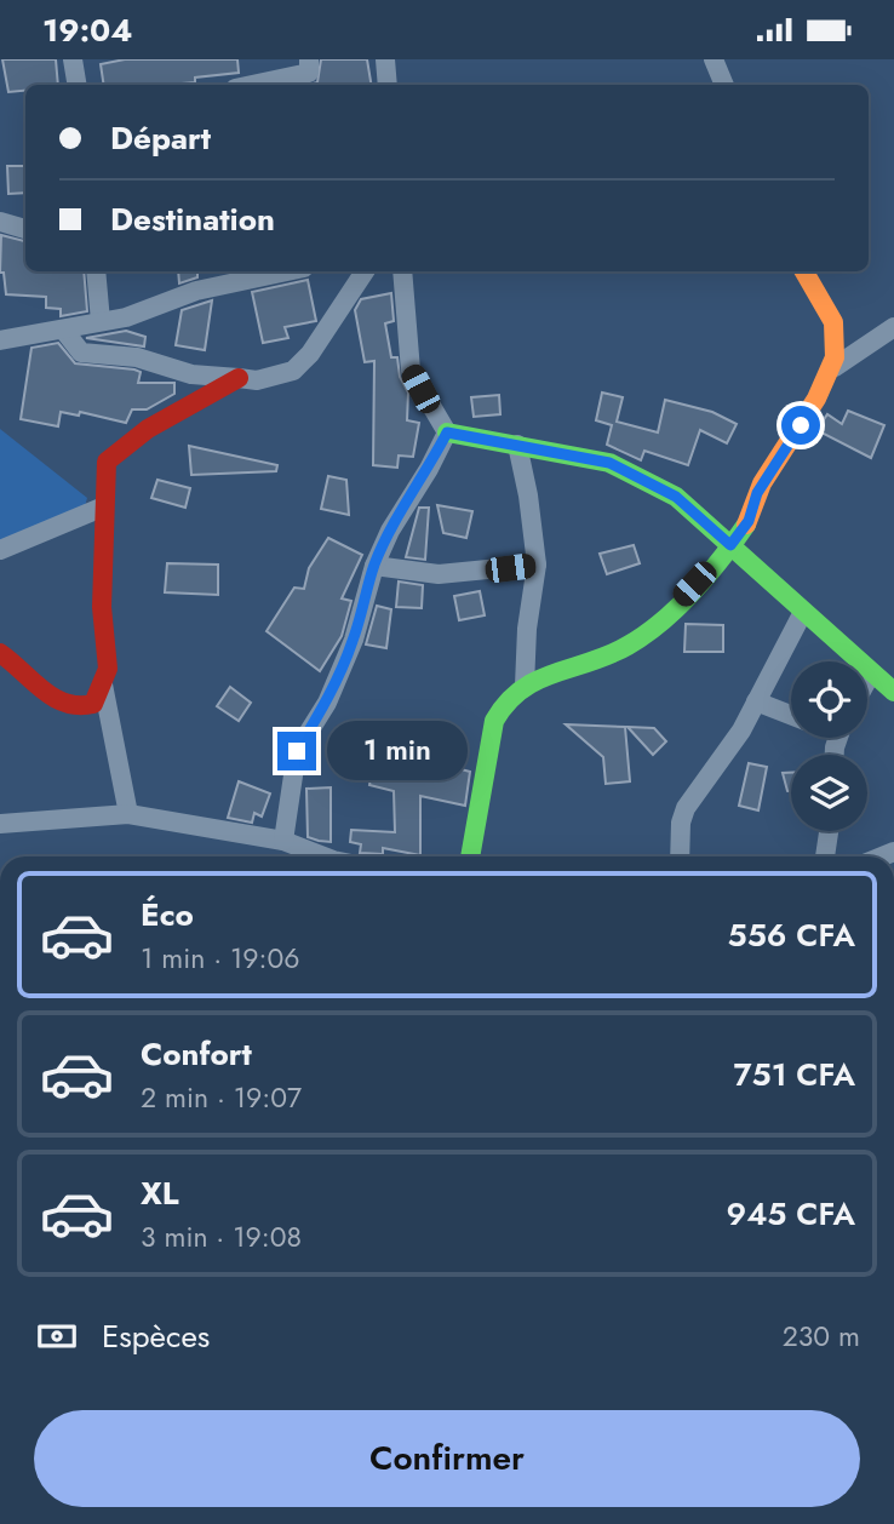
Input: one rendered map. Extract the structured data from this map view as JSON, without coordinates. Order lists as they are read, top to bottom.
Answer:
{
  "page": {
    "status": "19:04",
    "banner": ["Départ", "Destination"],
    "bubble": "1 min",
    "list": [
      {
        "name": "Éco",
        "note": "1 min · 19:06",
        "value": "556 CFA"
      },
      {
        "name": "Confort",
        "note": "2 min · 19:07",
        "value": "751 CFA"
      },
      {
        "name": "XL",
        "note": "3 min · 19:08",
        "value": "945 CFA"
      }
    ],
    "pay": ["Espèces", "230 m"],
    "buttons": "Confirmer"
  }
}
